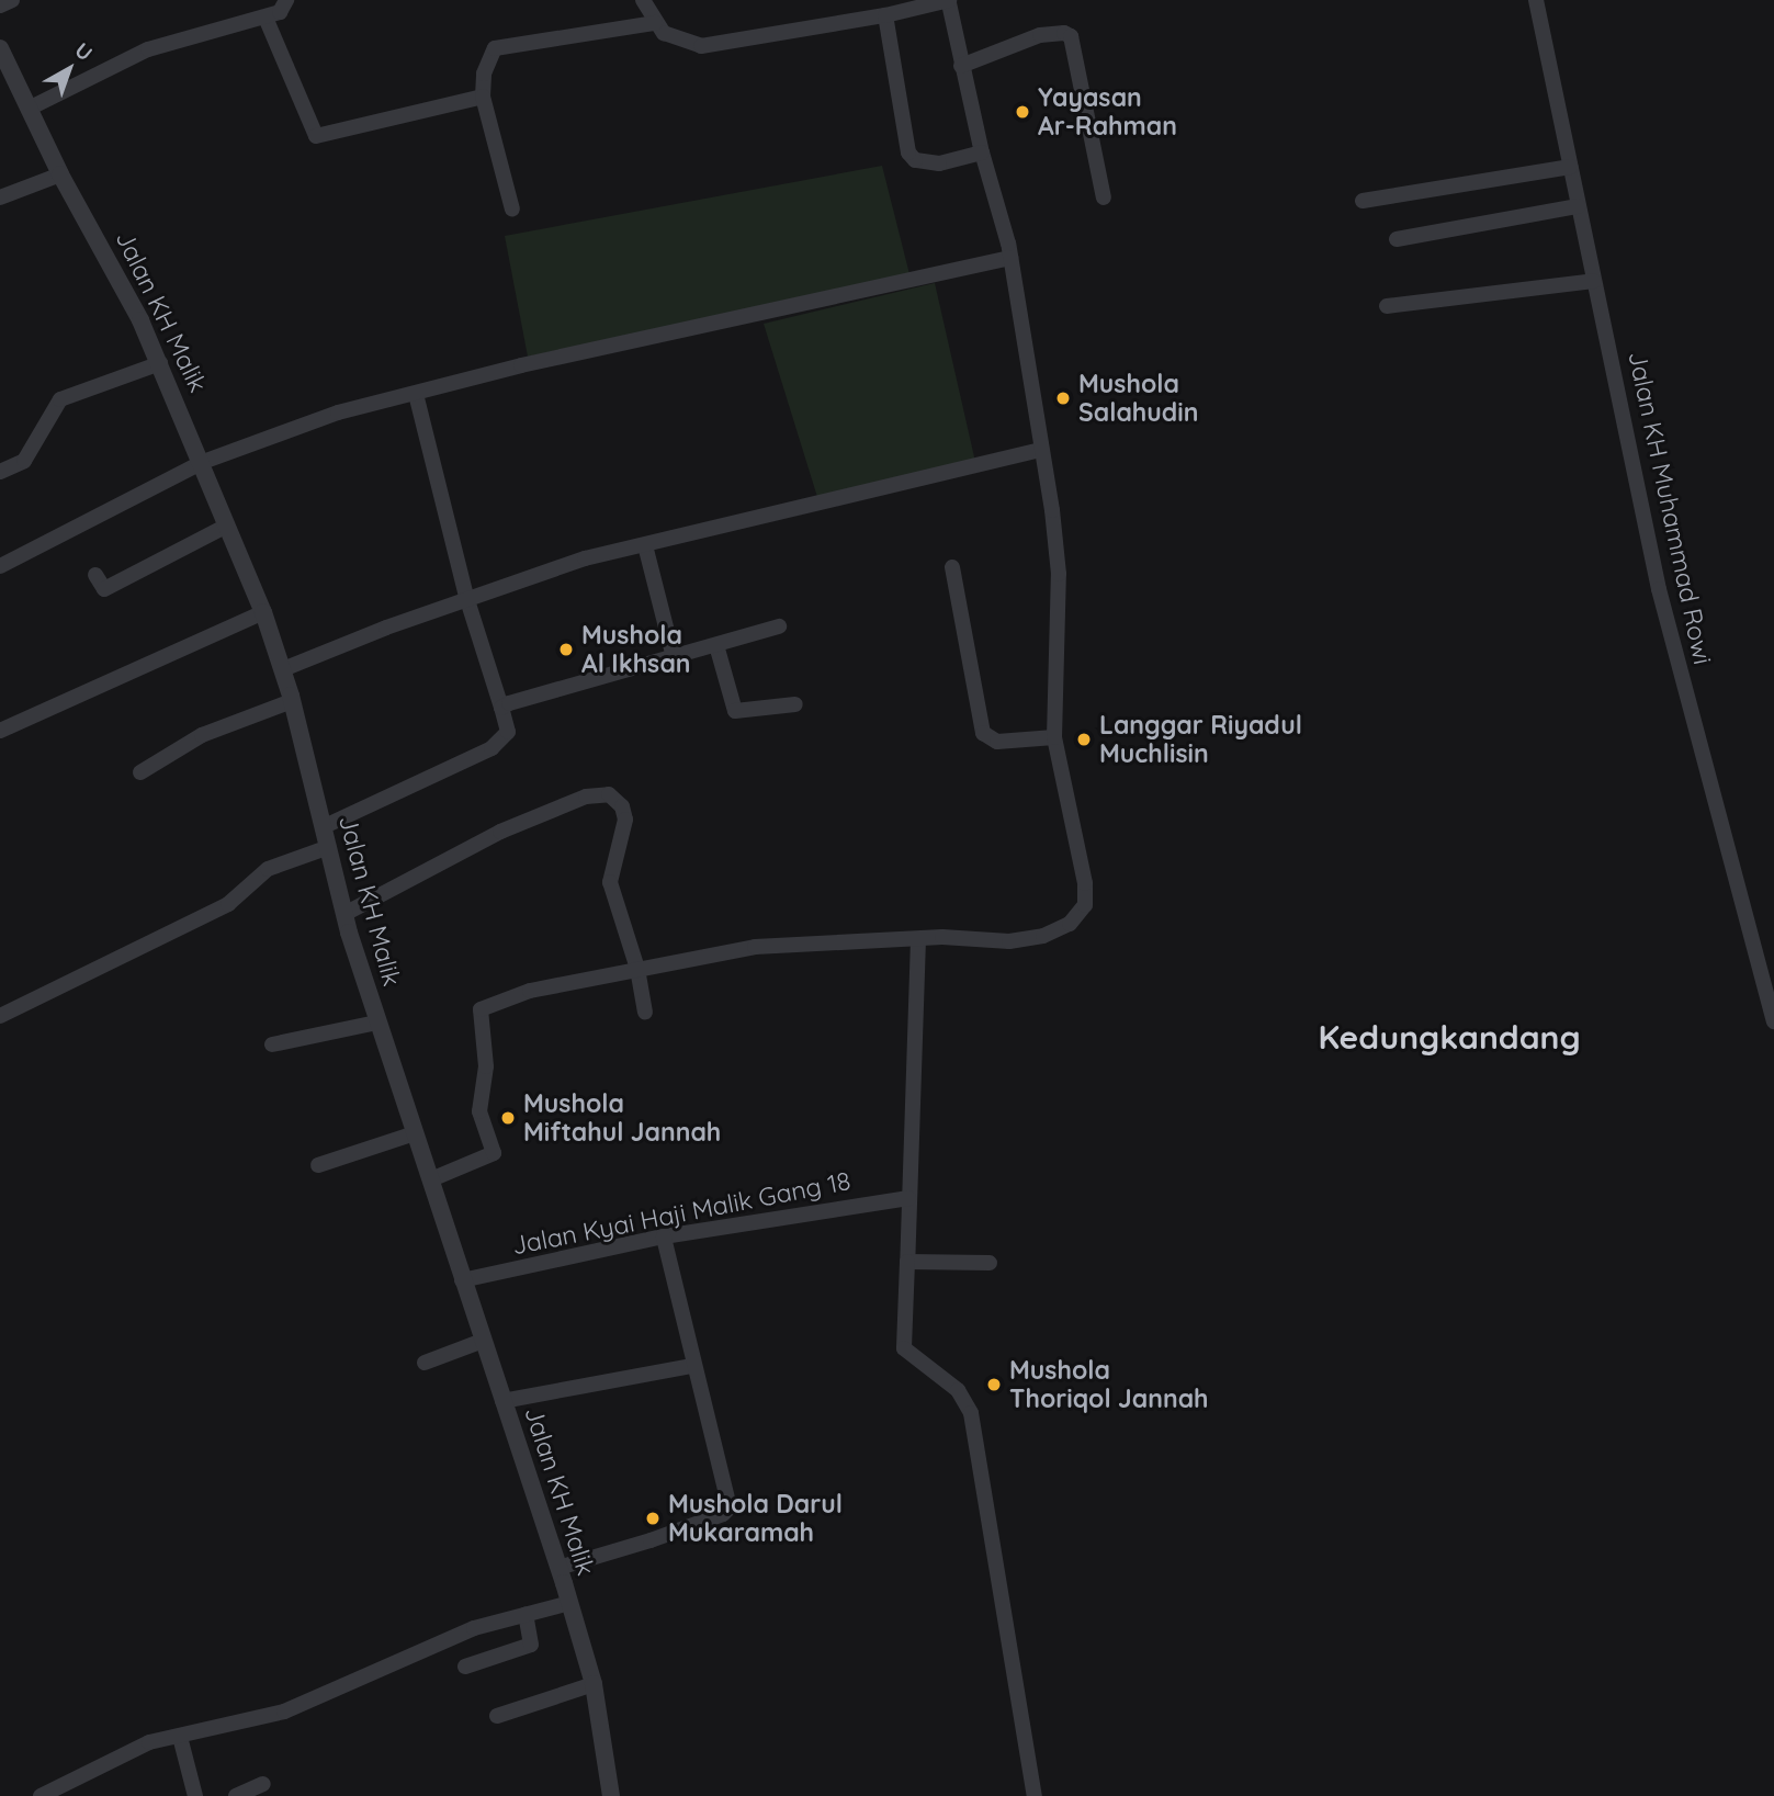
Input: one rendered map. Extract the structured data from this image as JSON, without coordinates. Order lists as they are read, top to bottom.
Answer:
{
  "streets": {
    "street": ["Jalan KH Malik", "Jalan KH Muhammad Rowi", "Jalan Kyai Haji Malik Gang 18"]
  },
  "crossings": [
    ["Jalan KH Malik", "Jalan Kyai Haji Malik Gang 18"]
  ],
  "districts": ["Kedungkandang"],
  "places": [
    "Yayasan Ar-Rahman",
    "Mushola Salahudin",
    "Mushola Al Ikhsan",
    "Langgar Riyadul Muchlisin",
    "Mushola Miftahul Jannah",
    "Mushola Thoriqol Jannah",
    "Mushola Darul Mukaramah"
  ],
  "north": "top right"
}
